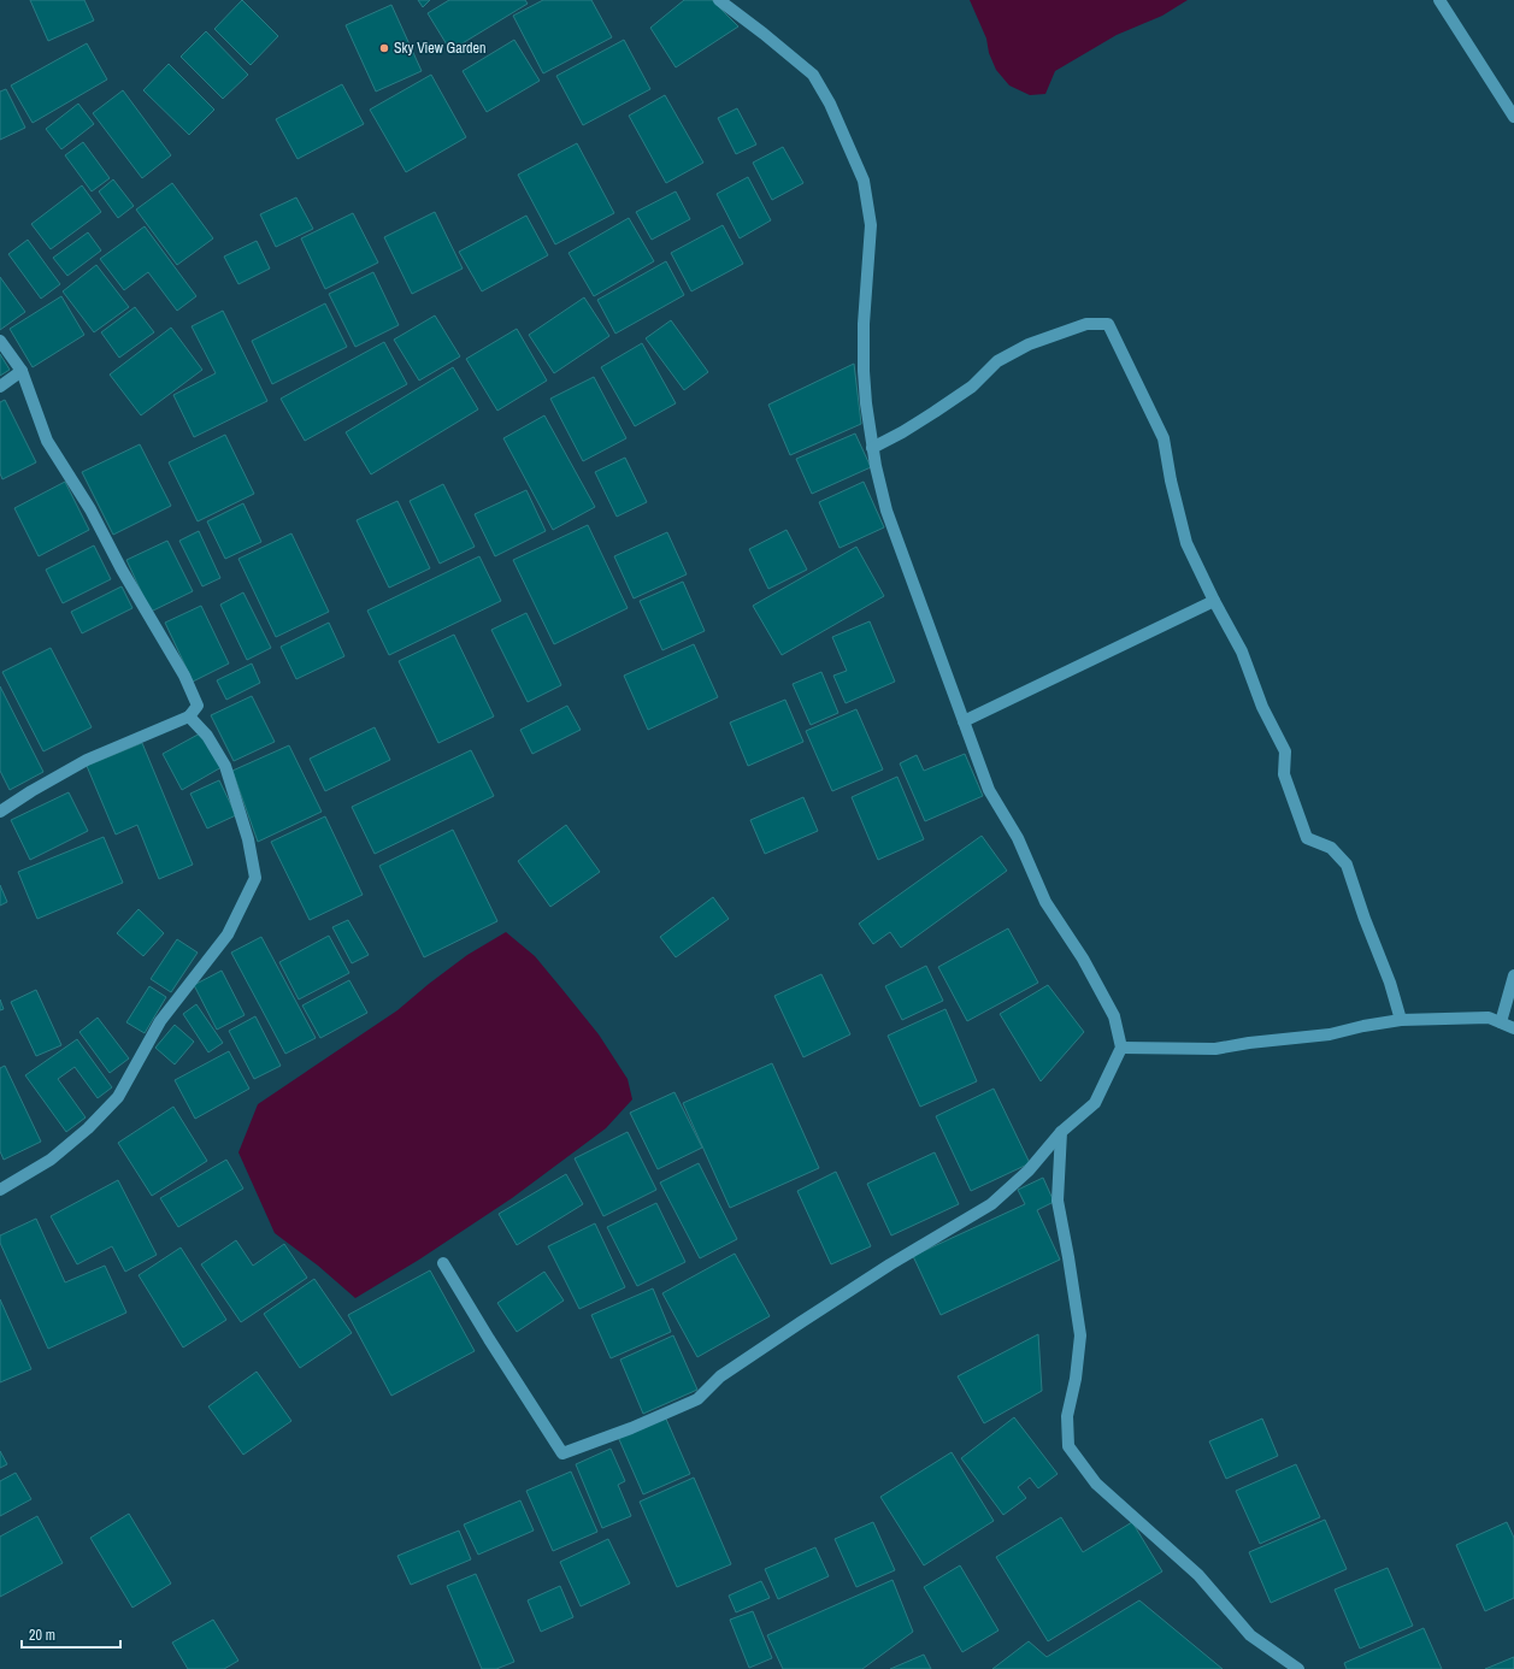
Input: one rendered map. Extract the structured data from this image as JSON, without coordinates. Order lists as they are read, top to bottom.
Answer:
{
  "places": ["Sky View Garden"],
  "scale_bar": "20 m"
}
